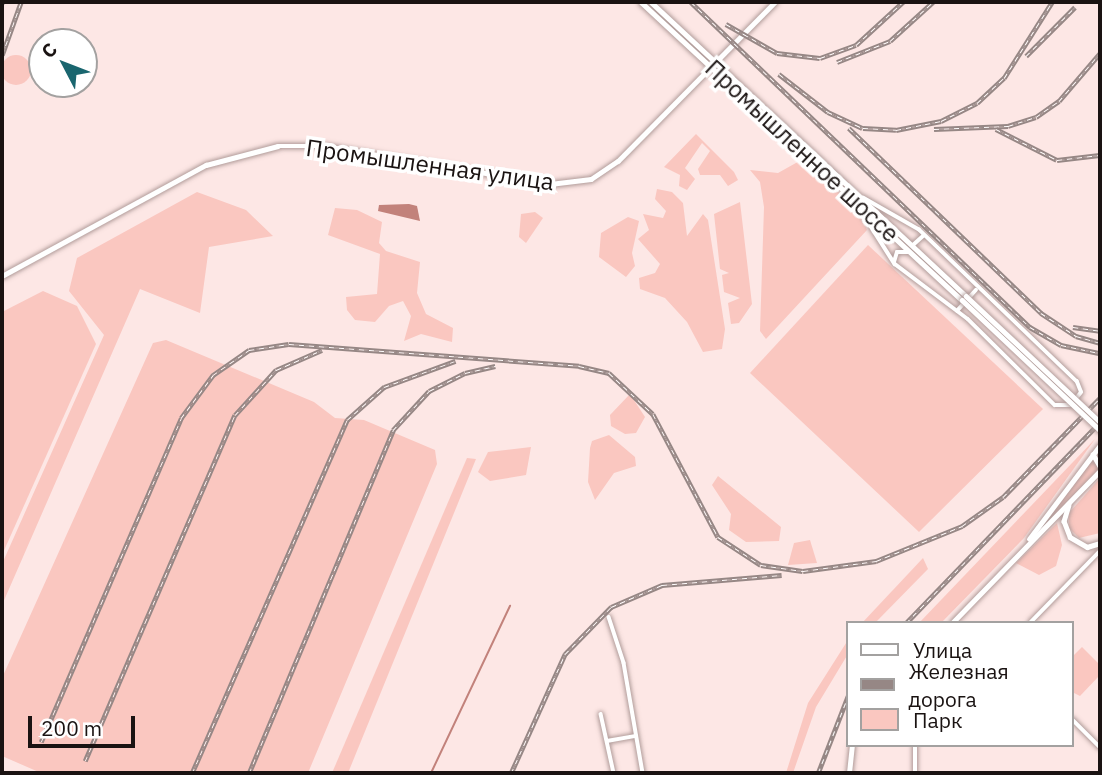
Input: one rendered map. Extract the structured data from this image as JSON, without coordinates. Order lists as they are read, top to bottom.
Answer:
{
  "streets": {
    "main road": ["Промышленное шоссе", "Промышленная улица"]
  },
  "crossings": [
    ["Промышленное шоссе", "Промышленная улица"]
  ],
  "legend": ["Улица", "Железная дорога", "Парк"],
  "scale_bar": "200 m",
  "north": "top left"
}
